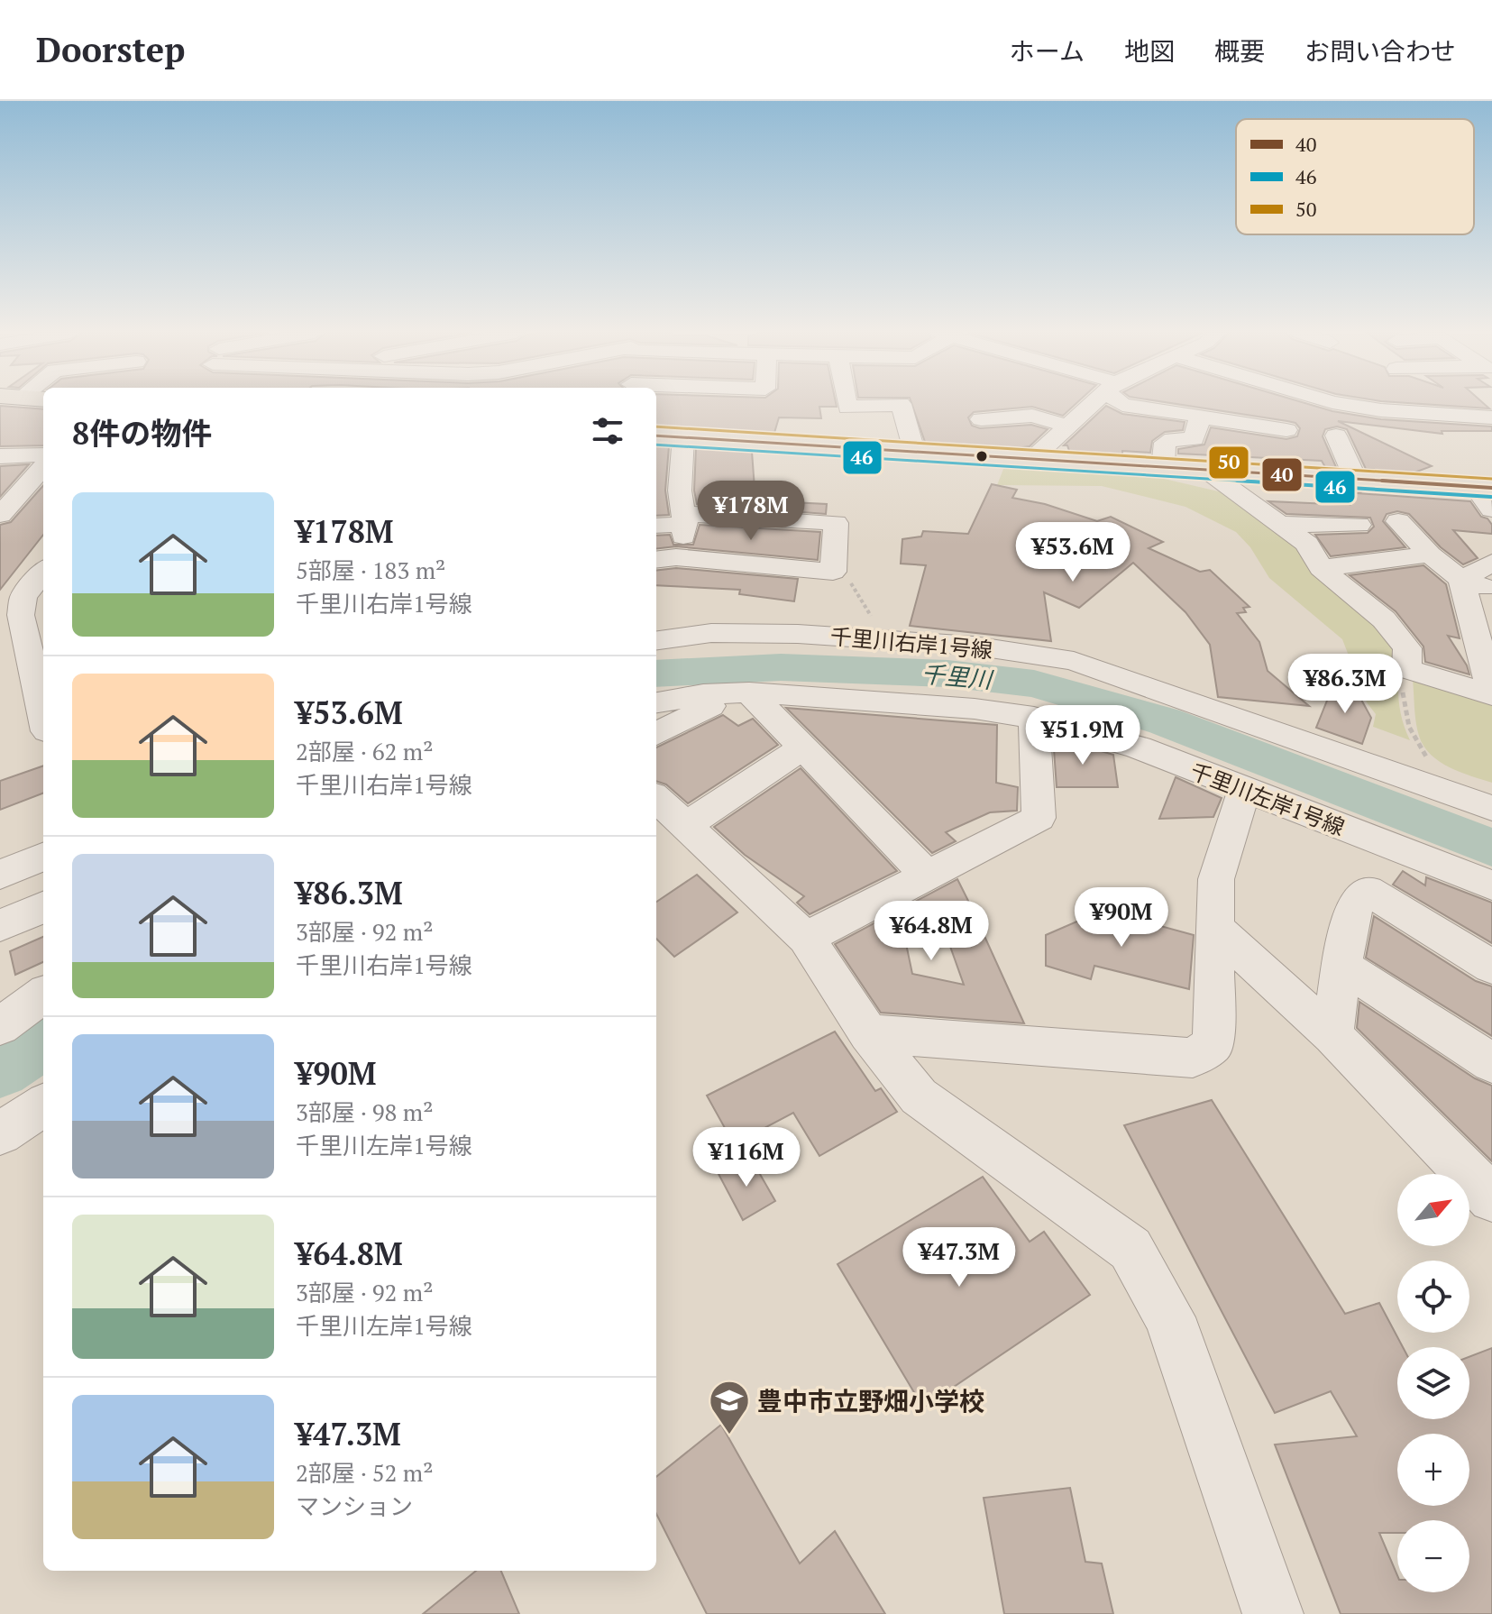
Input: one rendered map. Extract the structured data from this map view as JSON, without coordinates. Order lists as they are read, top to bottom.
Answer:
{
  "streets": {
    "street": ["千里川右岸1号線", "千里川左岸1号線"]
  },
  "water": ["千里川"],
  "places": {
    "school or university": ["豊中市立野畑小学校"]
  },
  "lines": ["transit line 50", "transit line 40", "transit line 46"],
  "legend": ["40", "46", "50"],
  "north": "top right",
  "page": {
    "header": "Doorstep",
    "nav": [
      "ホーム",
      "地図",
      "概要",
      "お問い合わせ"
    ],
    "heading": "8件の物件",
    "list": [
      {
        "name": "¥178M",
        "note": "5部屋 · 183 m² · 千里川右岸1号線"
      },
      {
        "name": "¥53.6M",
        "note": "2部屋 · 62 m² · 千里川右岸1号線"
      },
      {
        "name": "¥86.3M",
        "note": "3部屋 · 92 m² · 千里川右岸1号線"
      },
      {
        "name": "¥90M",
        "note": "3部屋 · 98 m² · 千里川左岸1号線"
      },
      {
        "name": "¥64.8M",
        "note": "3部屋 · 92 m² · 千里川左岸1号線"
      },
      {
        "name": "¥47.3M",
        "note": "2部屋 · 52 m² · マンション"
      }
    ],
    "price": [
      "¥178M",
      "¥53.6M",
      "¥86.3M",
      "¥51.9M",
      "¥90M",
      "¥64.8M",
      "¥116M",
      "¥47.3M"
    ],
    "map_buttons": ["+", "−"]
  }
}
